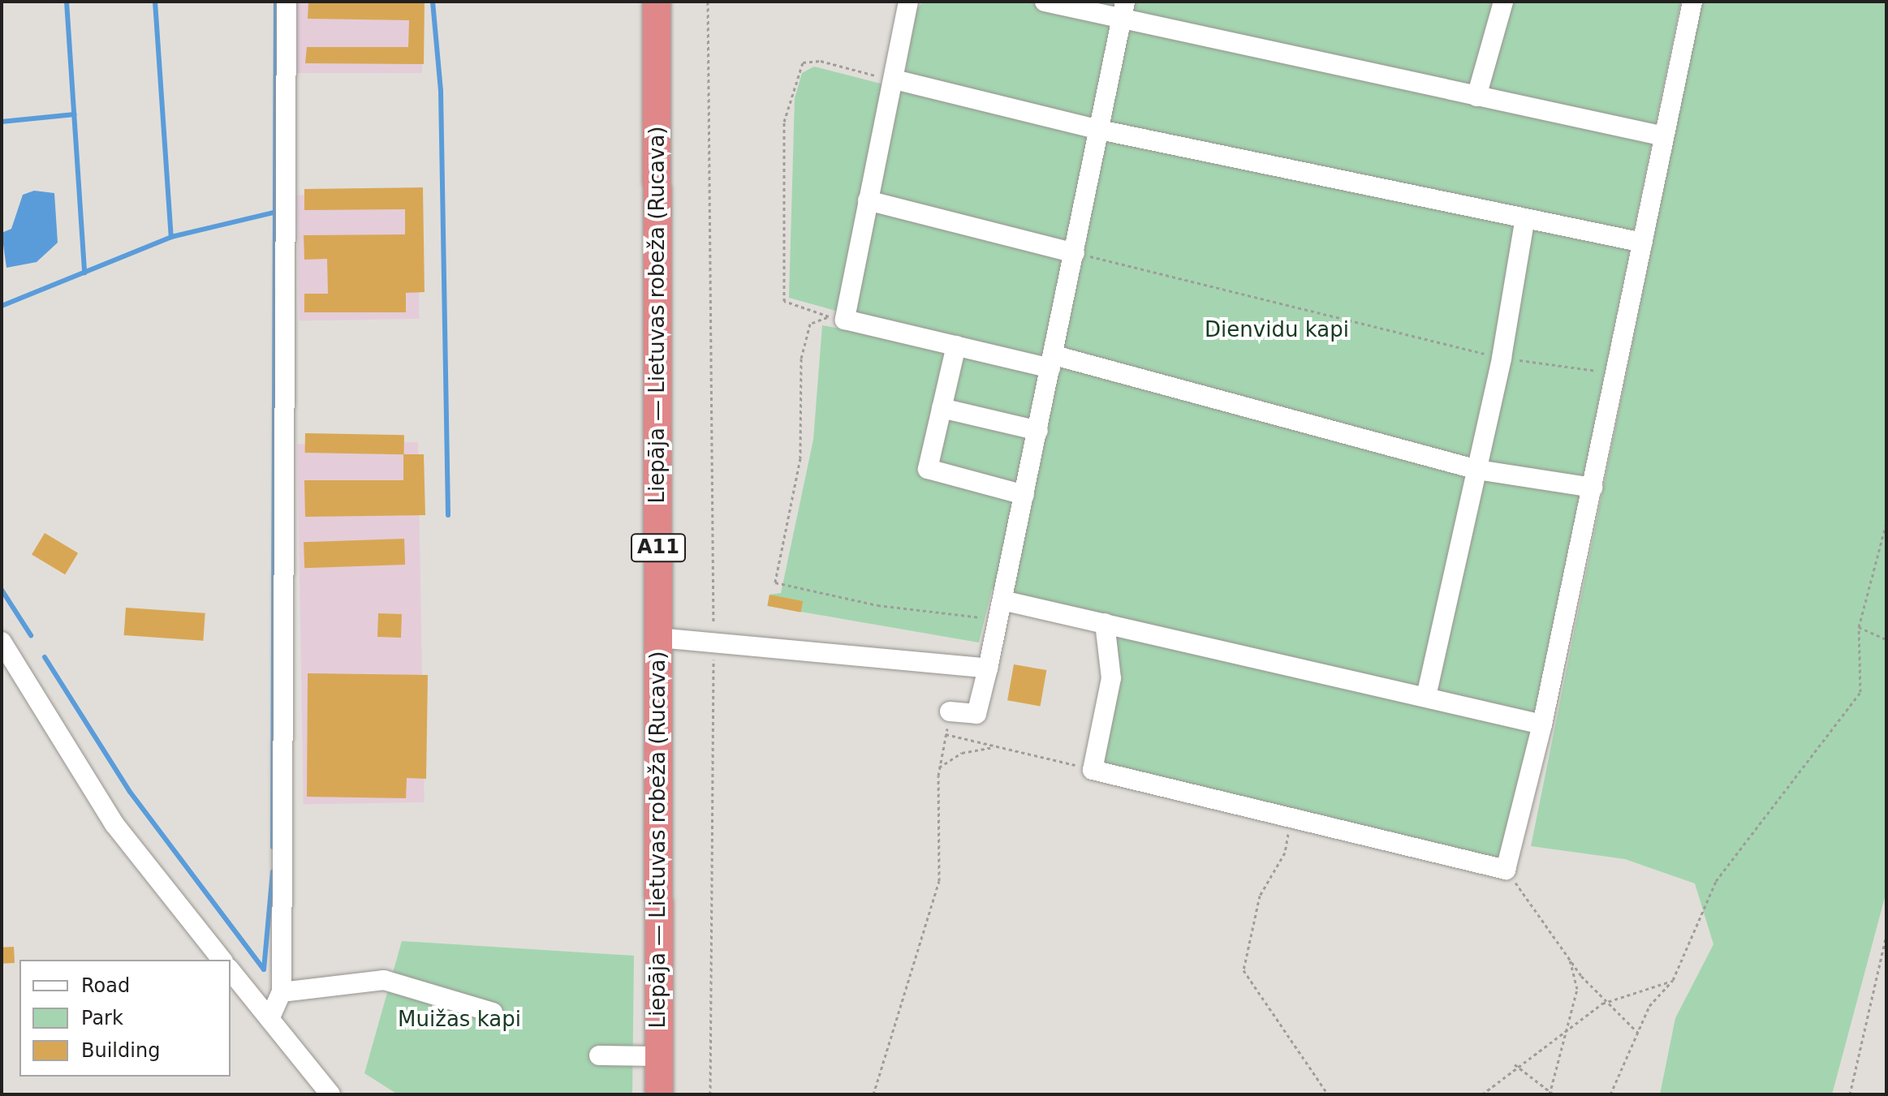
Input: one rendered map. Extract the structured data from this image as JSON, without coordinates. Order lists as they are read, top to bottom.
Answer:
{
  "streets": {
    "highway": ["Liepāja — Lietuvas robeža (Rucava)", "A11"]
  },
  "parks": ["Dienvidu kapi", "Muižas kapi"],
  "legend": ["Road", "Park", "Building"]
}
